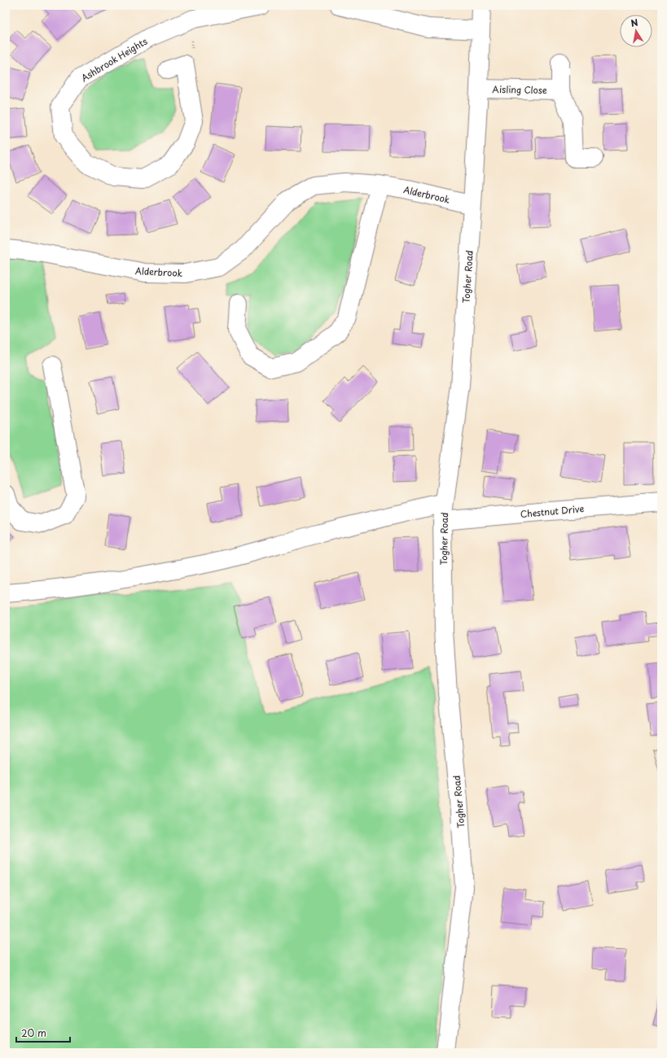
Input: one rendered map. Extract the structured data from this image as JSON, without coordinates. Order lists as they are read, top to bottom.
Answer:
{
  "streets": {
    "street": [
      "Ashbrook Heights",
      "Aisling Close",
      "Alderbrook",
      "Togher Road",
      "Chestnut Drive"
    ]
  },
  "crossings": [
    ["Aisling Close", "Togher Road"],
    ["Alderbrook", "Togher Road"],
    ["Togher Road", "Chestnut Drive"]
  ],
  "scale_bar": "20 m",
  "north": "top"
}
